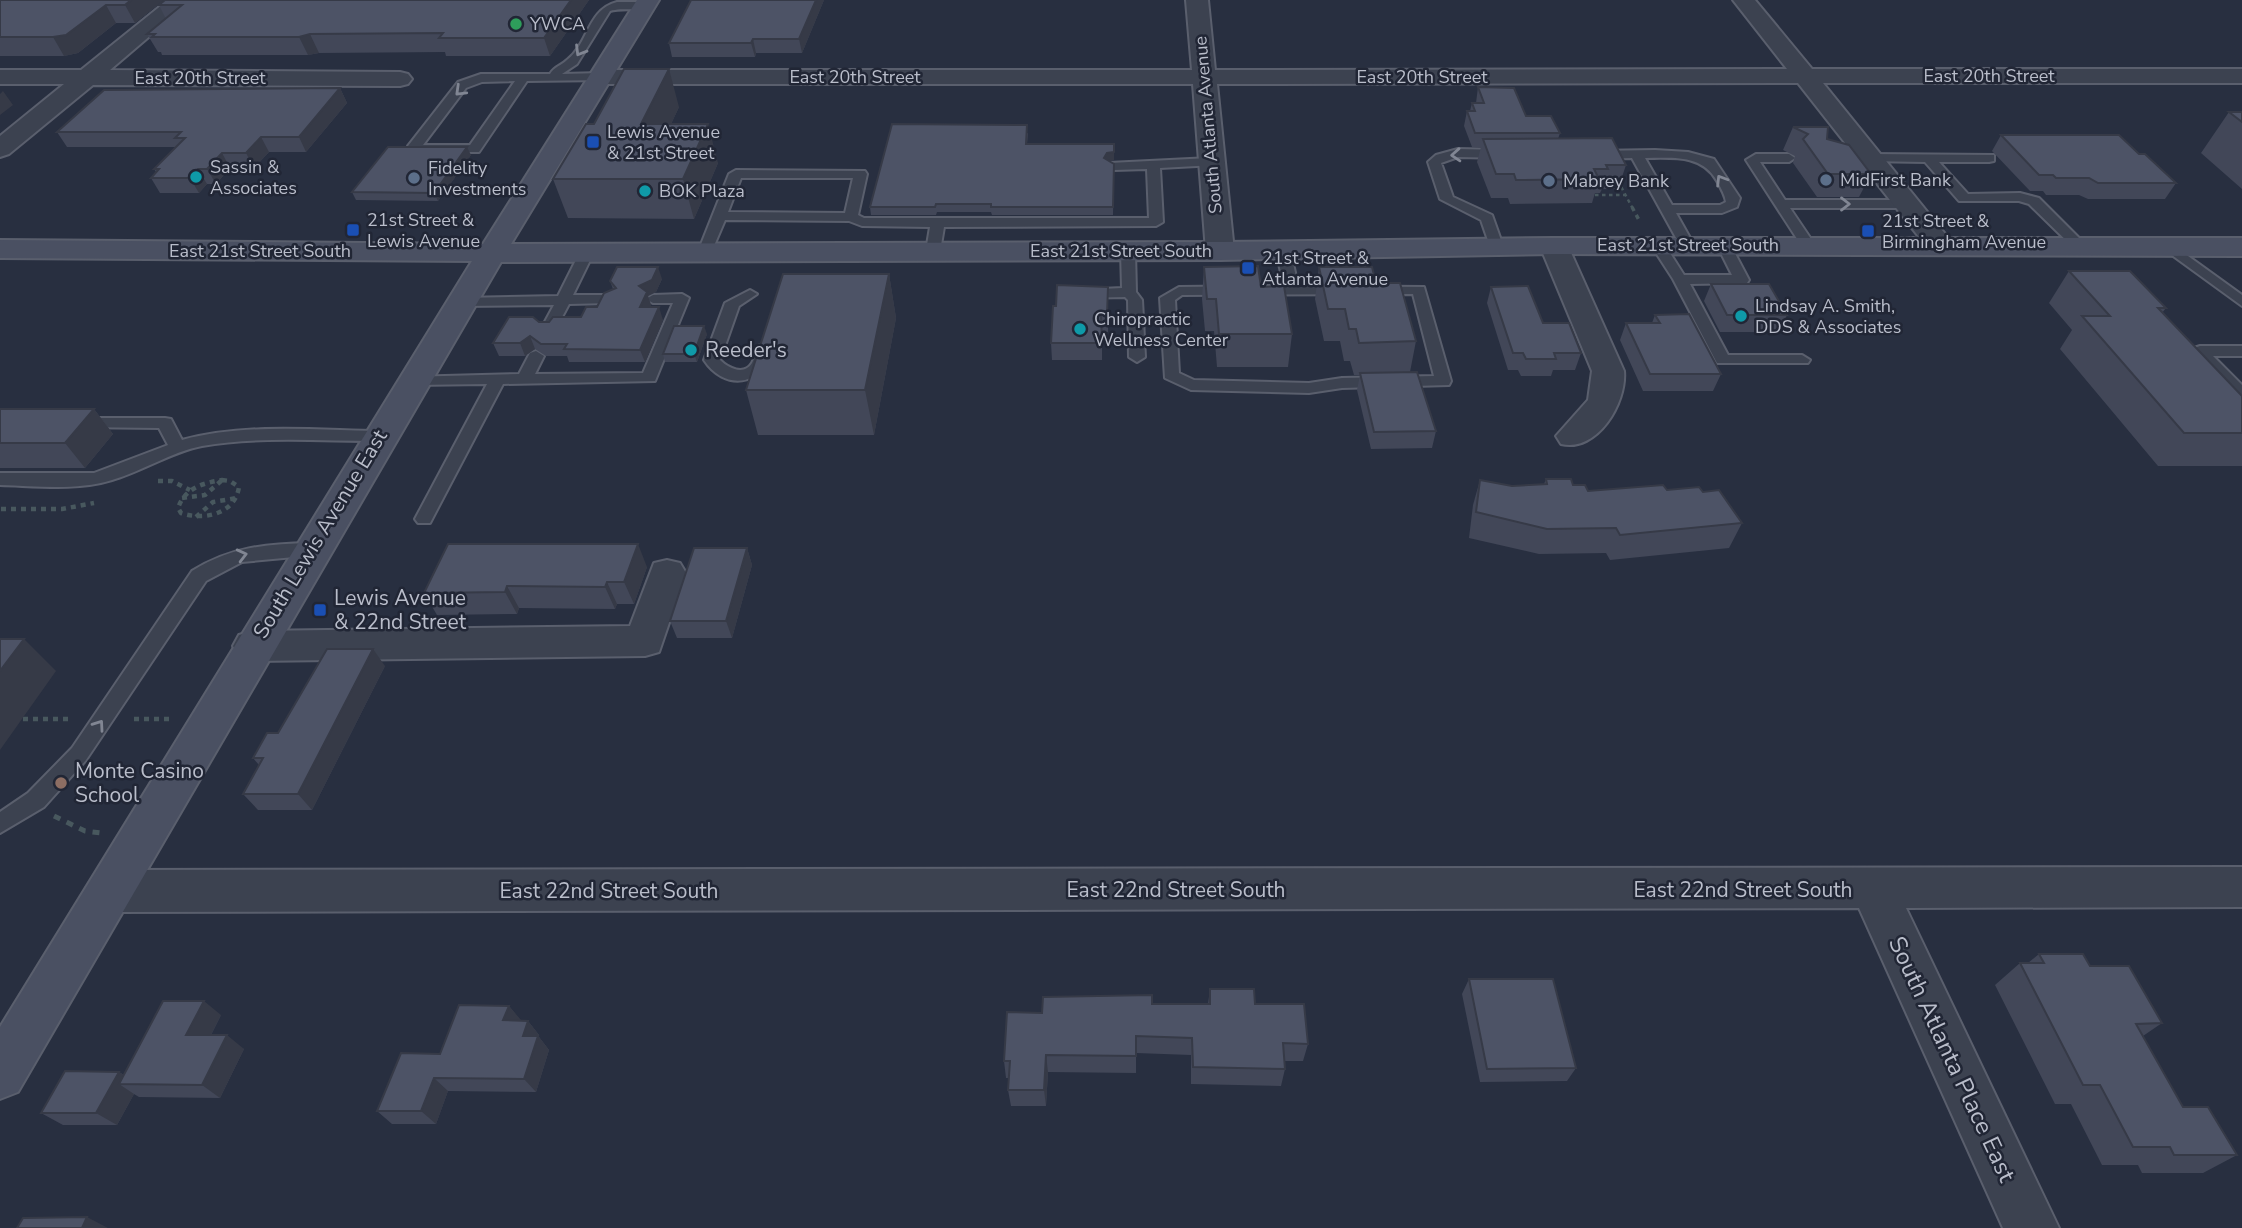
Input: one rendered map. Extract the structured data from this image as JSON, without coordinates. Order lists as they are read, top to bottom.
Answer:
{
  "streets": {
    "main road": ["East 21st Street South", "South Lewis Avenue East"],
    "street": [
      "East 20th Street",
      "South Atlanta Avenue",
      "East 22nd Street South",
      "South Atlanta Place East"
    ]
  },
  "crossings": [
    ["East 20th Street", "South Atlanta Avenue"],
    ["East 20th Street", "South Lewis Avenue East"],
    ["South Atlanta Avenue", "East 21st Street South"],
    ["East 21st Street South", "South Lewis Avenue East"],
    ["South Lewis Avenue East", "East 22nd Street South"],
    ["East 22nd Street South", "South Atlanta Place East"]
  ],
  "places": {
    "other": [
      "YWCA",
      "Sassin & Associates",
      "Fidelity Investments",
      "MidFirst Bank",
      "Mabrey Bank",
      "BOK Plaza",
      "Lindsay A. Smith, DDS & Associates",
      "Chiropractic Wellness Center",
      "Reeder's",
      "Monte Casino School"
    ],
    "transit": [
      "Lewis Avenue & 21st Street",
      "21st Street & Lewis Avenue",
      "21st Street & Birmingham Avenue",
      "21st Street & Atlanta Avenue",
      "Lewis Avenue & 22nd Street"
    ]
  }
}
